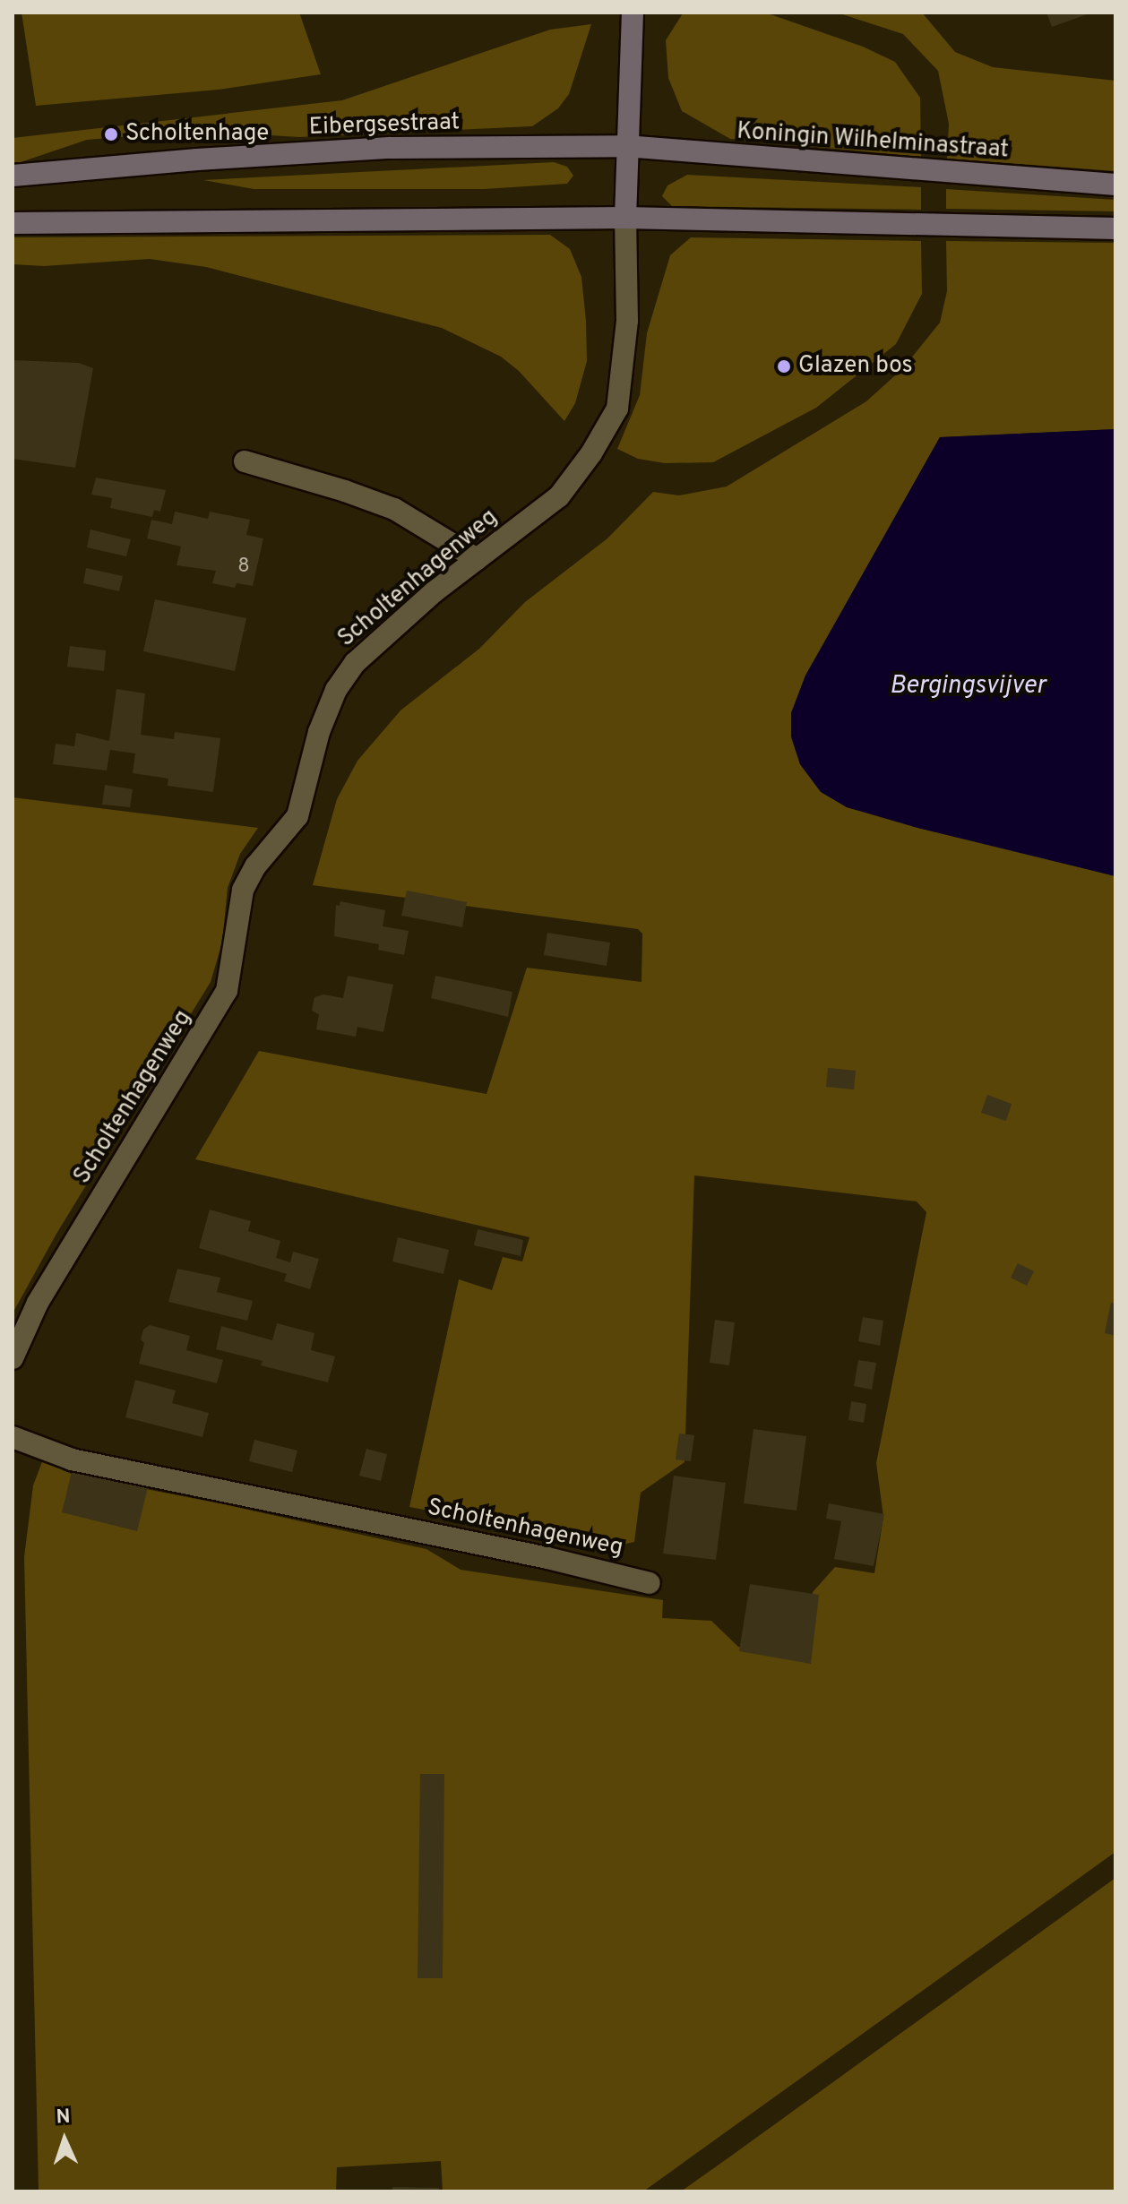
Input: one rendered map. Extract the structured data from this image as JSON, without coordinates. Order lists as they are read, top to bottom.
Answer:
{
  "streets": {
    "main road": ["Eibergsestraat", "Koningin Wilhelminastraat"],
    "street": ["Scholtenhagenweg"]
  },
  "crossings": [
    ["Eibergsestraat", "Koningin Wilhelminastraat"]
  ],
  "water": ["Bergingsvijver"],
  "places": ["Scholtenhage", "Glazen bos"],
  "house_numbers": ["8"],
  "north": "top"
}
